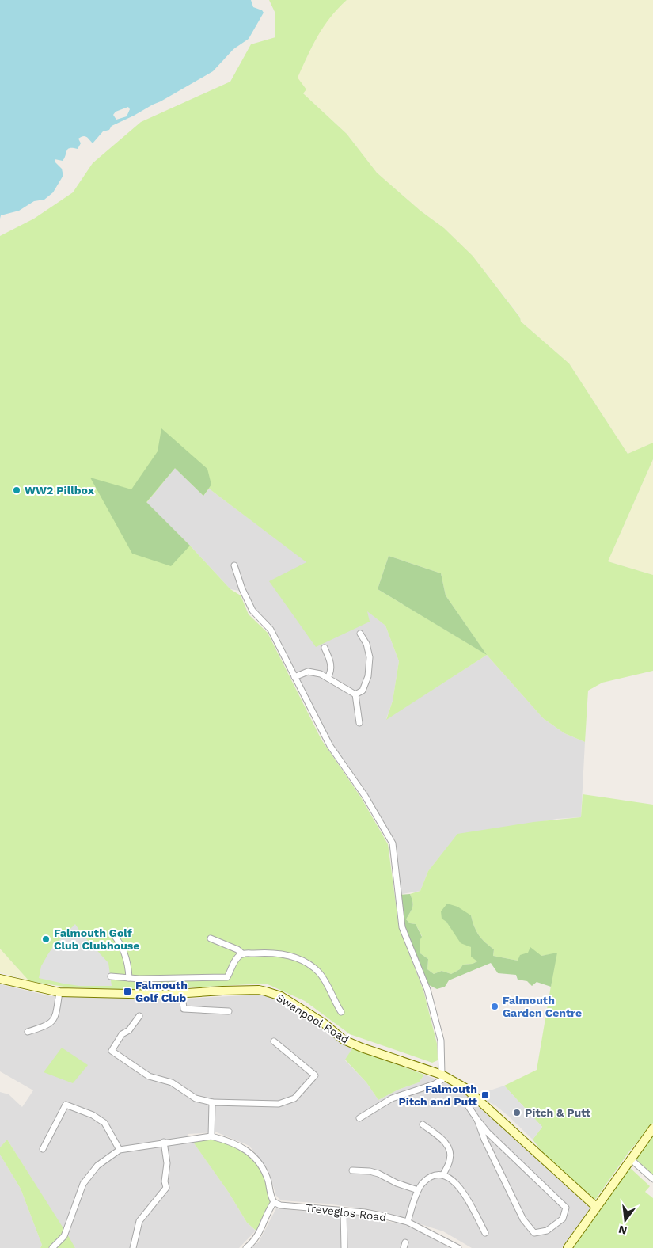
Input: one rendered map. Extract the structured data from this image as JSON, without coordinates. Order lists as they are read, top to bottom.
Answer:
{
  "streets": {
    "street": ["Swanpool Road", "Treveglos Road"]
  },
  "places": {
    "other": [
      "WW2 Pillbox",
      "Falmouth Golf Club Clubhouse",
      "Falmouth Garden Centre",
      "Pitch & Putt"
    ],
    "transit": ["Falmouth Golf Club", "Falmouth Pitch and Putt"]
  },
  "north": "bottom"
}
